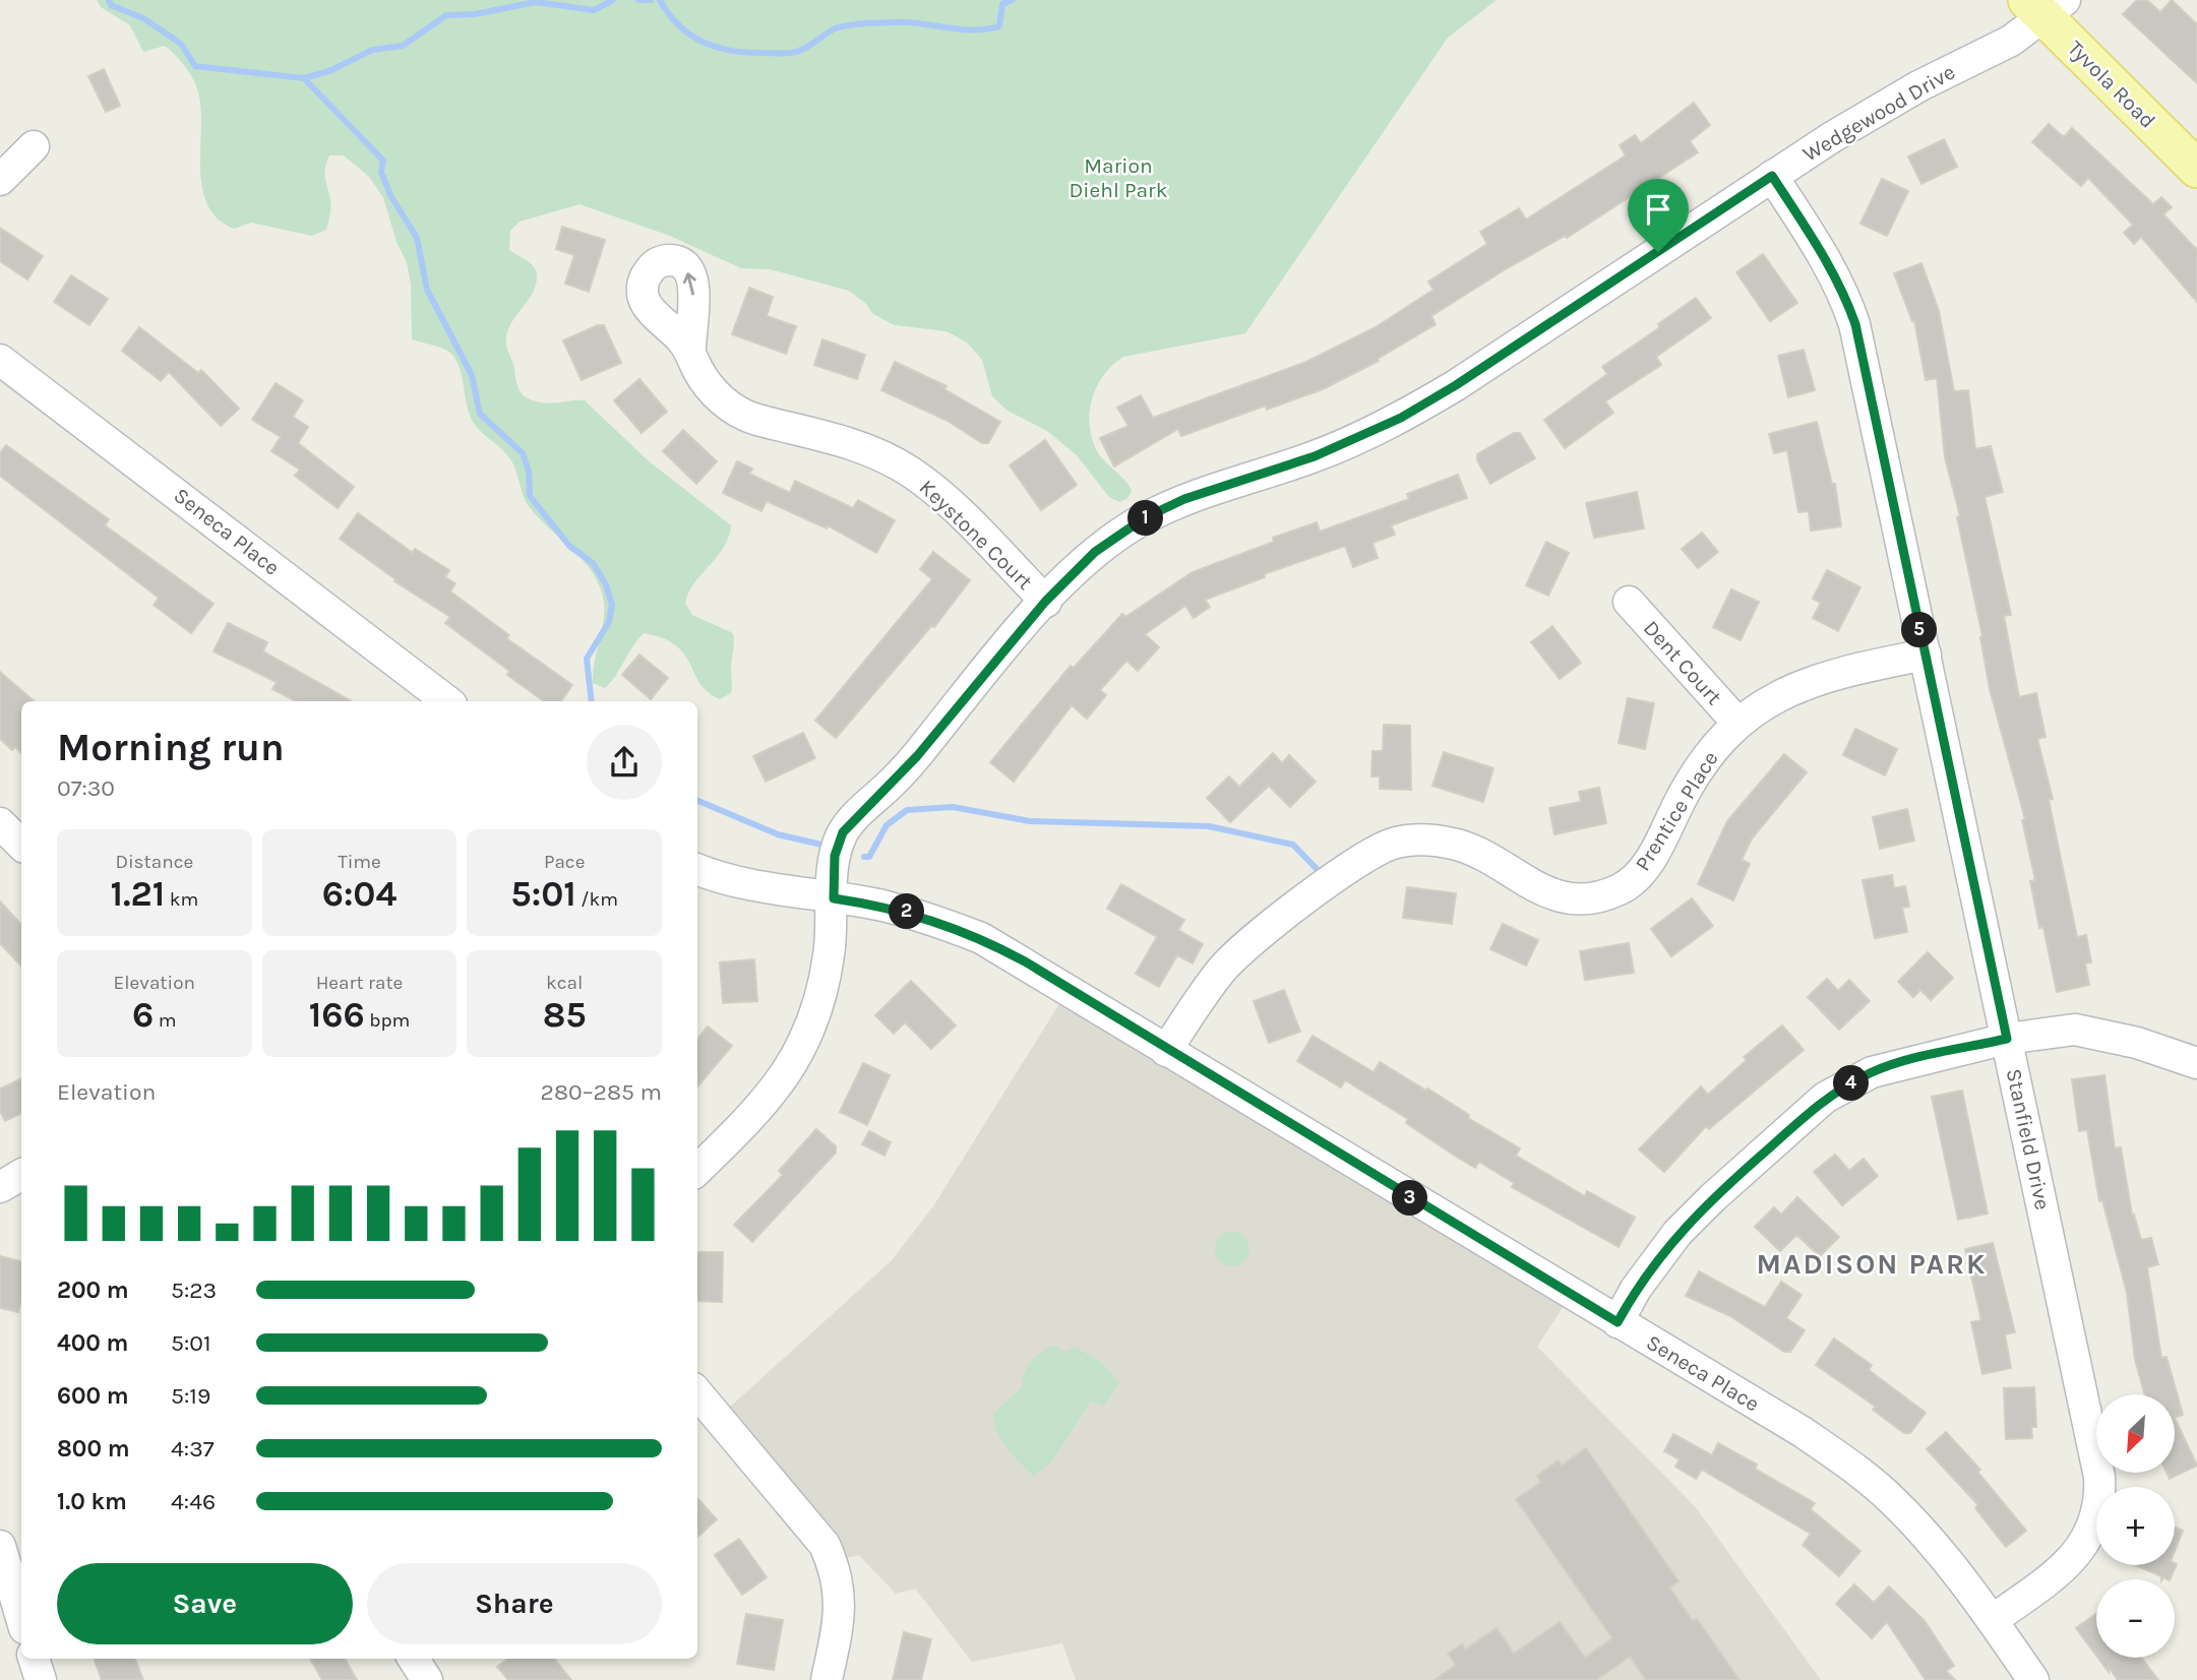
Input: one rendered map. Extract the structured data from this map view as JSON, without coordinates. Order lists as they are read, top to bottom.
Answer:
{
  "streets": {
    "main road": ["Tyvola Road"],
    "street": [
      "Wedgewood Drive",
      "Seneca Place",
      "Keystone Court",
      "Dent Court",
      "Prentice Place",
      "Stanfield Drive"
    ]
  },
  "crossings": [
    ["Tyvola Road", "Wedgewood Drive"],
    ["Wedgewood Drive", "Seneca Place"],
    ["Wedgewood Drive", "Keystone Court"],
    ["Wedgewood Drive", "Stanfield Drive"],
    ["Seneca Place", "Prentice Place"],
    ["Seneca Place", "Stanfield Drive"],
    ["Dent Court", "Prentice Place"],
    ["Prentice Place", "Stanfield Drive"]
  ],
  "districts": ["MADISON PARK"],
  "parks": ["Marion Diehl Park"],
  "north": "bottom left",
  "page": {
    "pins": [
      "1",
      "5",
      "2",
      "4",
      "3"
    ],
    "heading": ["Morning run", "07:30"],
    "stats": [
      ["Distance", "1.21 km"],
      ["Time", "6:04"],
      ["Pace", "5:01 /km"],
      ["Elevation", "6 m"],
      ["Heart rate", "166 bpm"],
      ["kcal", "85"]
    ],
    "chart": ["Elevation", "280–285 m"],
    "list": [
      {
        "name": "200 m",
        "note": "5:23"
      },
      {
        "name": "400 m",
        "note": "5:01"
      },
      {
        "name": "600 m",
        "note": "5:19"
      },
      {
        "name": "800 m",
        "note": "4:37"
      },
      {
        "name": "1.0 km",
        "note": "4:46"
      }
    ],
    "map_buttons": ["+", "−"],
    "buttons": ["Save", "Share"]
  }
}
